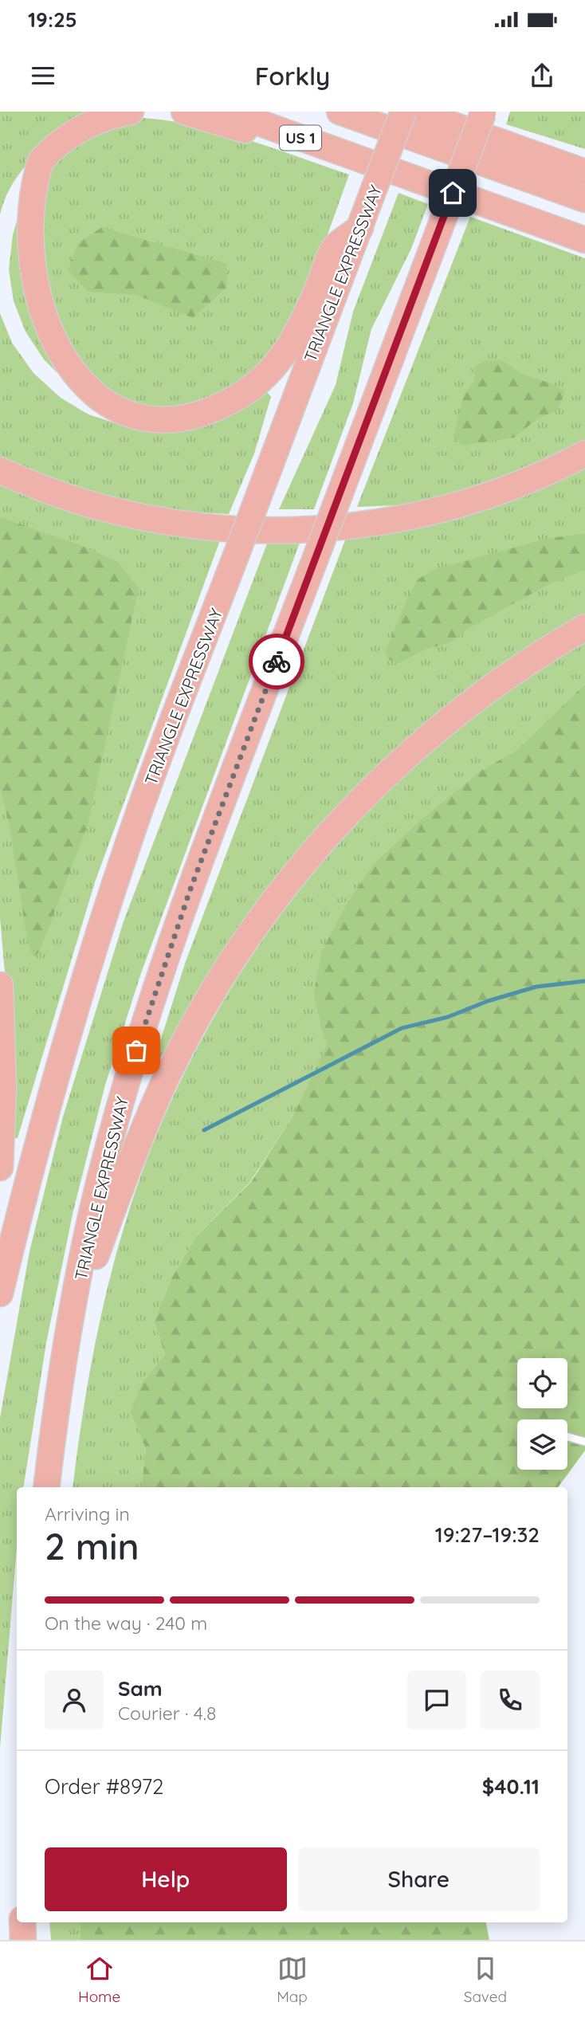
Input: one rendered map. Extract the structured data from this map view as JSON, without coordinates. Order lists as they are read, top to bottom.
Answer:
{
  "streets": {
    "highway": ["US 1", "TRIANGLE EXPRESSWAY"]
  },
  "crossings": [
    ["US 1", "TRIANGLE EXPRESSWAY"]
  ],
  "page": {
    "status": "19:25",
    "header": "Forkly",
    "heading": ["2 min", "Arriving in", "19:27–19:32"],
    "panel": [
      "Sam",
      "Courier · 4.8",
      "Order #8972",
      "$40.11"
    ],
    "bar": "On the way · 240 m",
    "buttons": ["Help", "Share"],
    "tabs": ["Home", "Map", "Saved"]
  }
}
